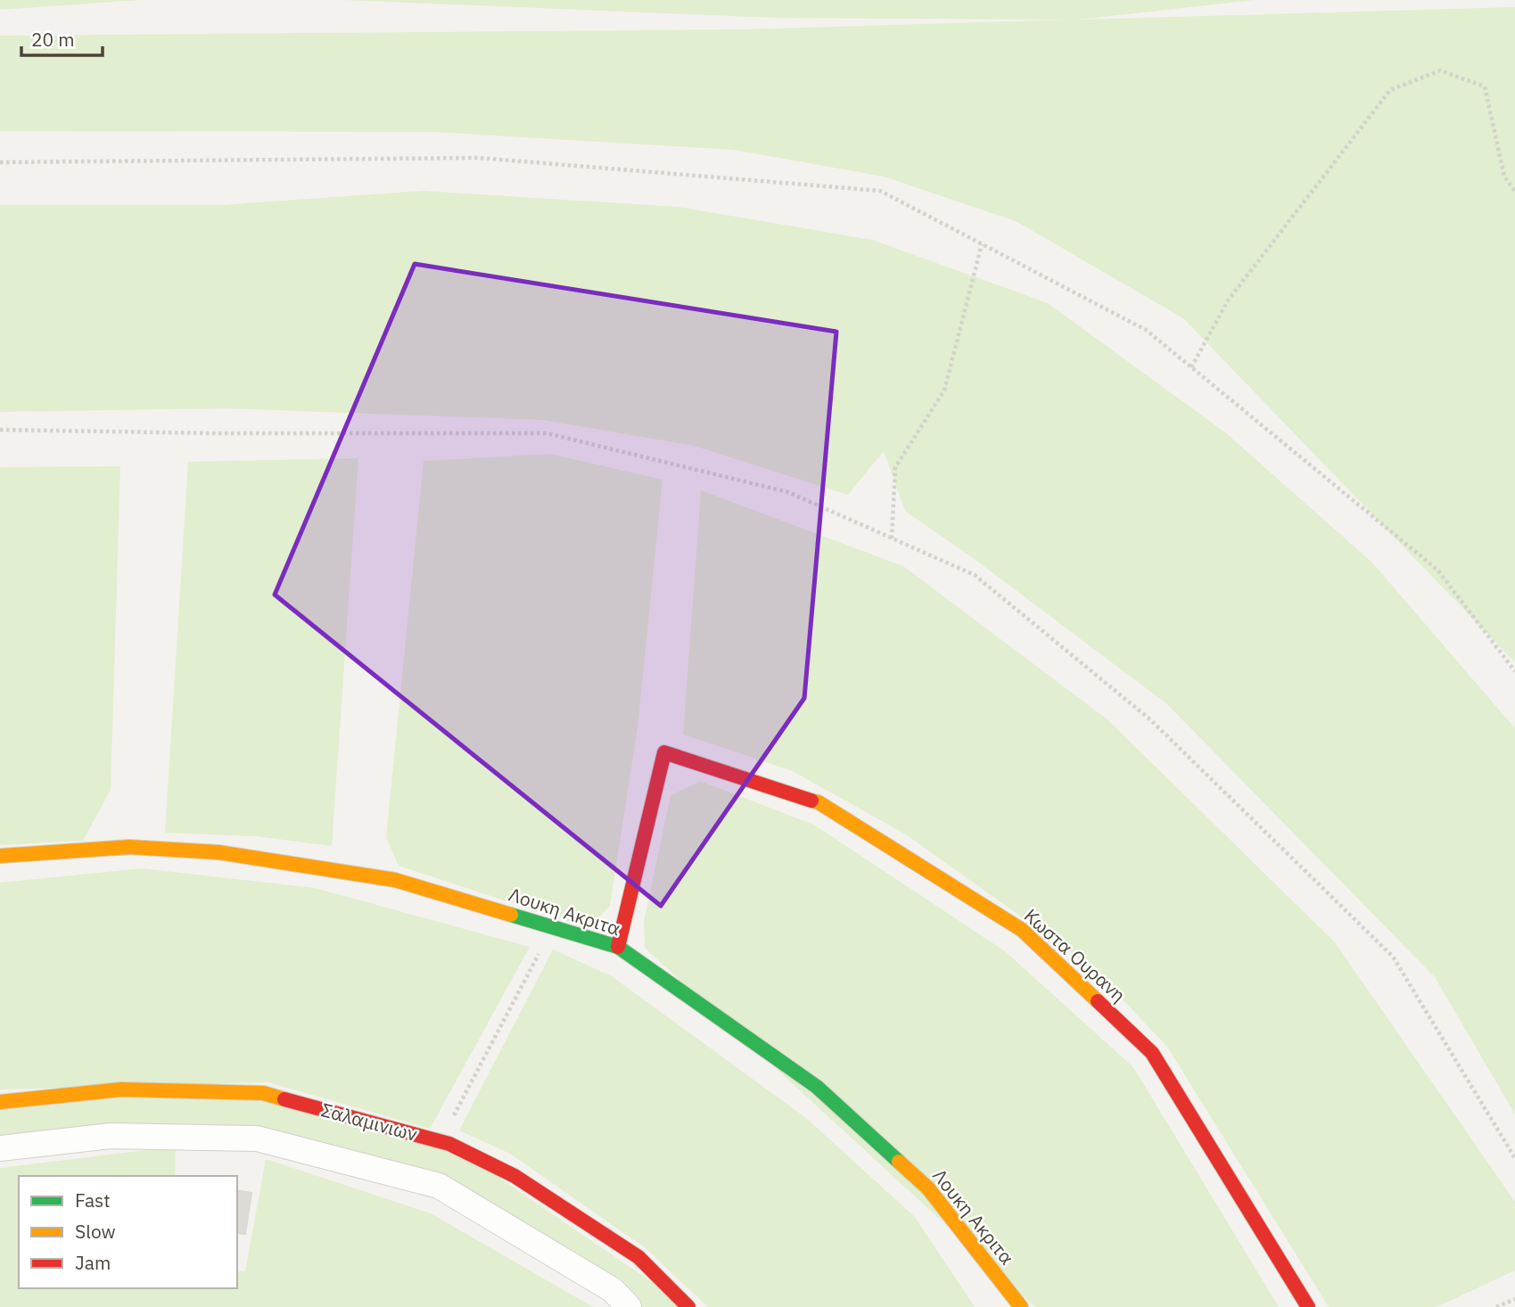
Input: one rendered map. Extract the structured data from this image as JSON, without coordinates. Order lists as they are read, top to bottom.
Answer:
{
  "streets": {
    "street": ["Λουκη Ακριτα", "Κωστα Ουρανη", "Σαλαμινιων"]
  },
  "crossings": [
    ["Λουκη Ακριτα", "Κωστα Ουρανη"]
  ],
  "legend": ["Fast", "Slow", "Jam"],
  "scale_bar": "20 m"
}
